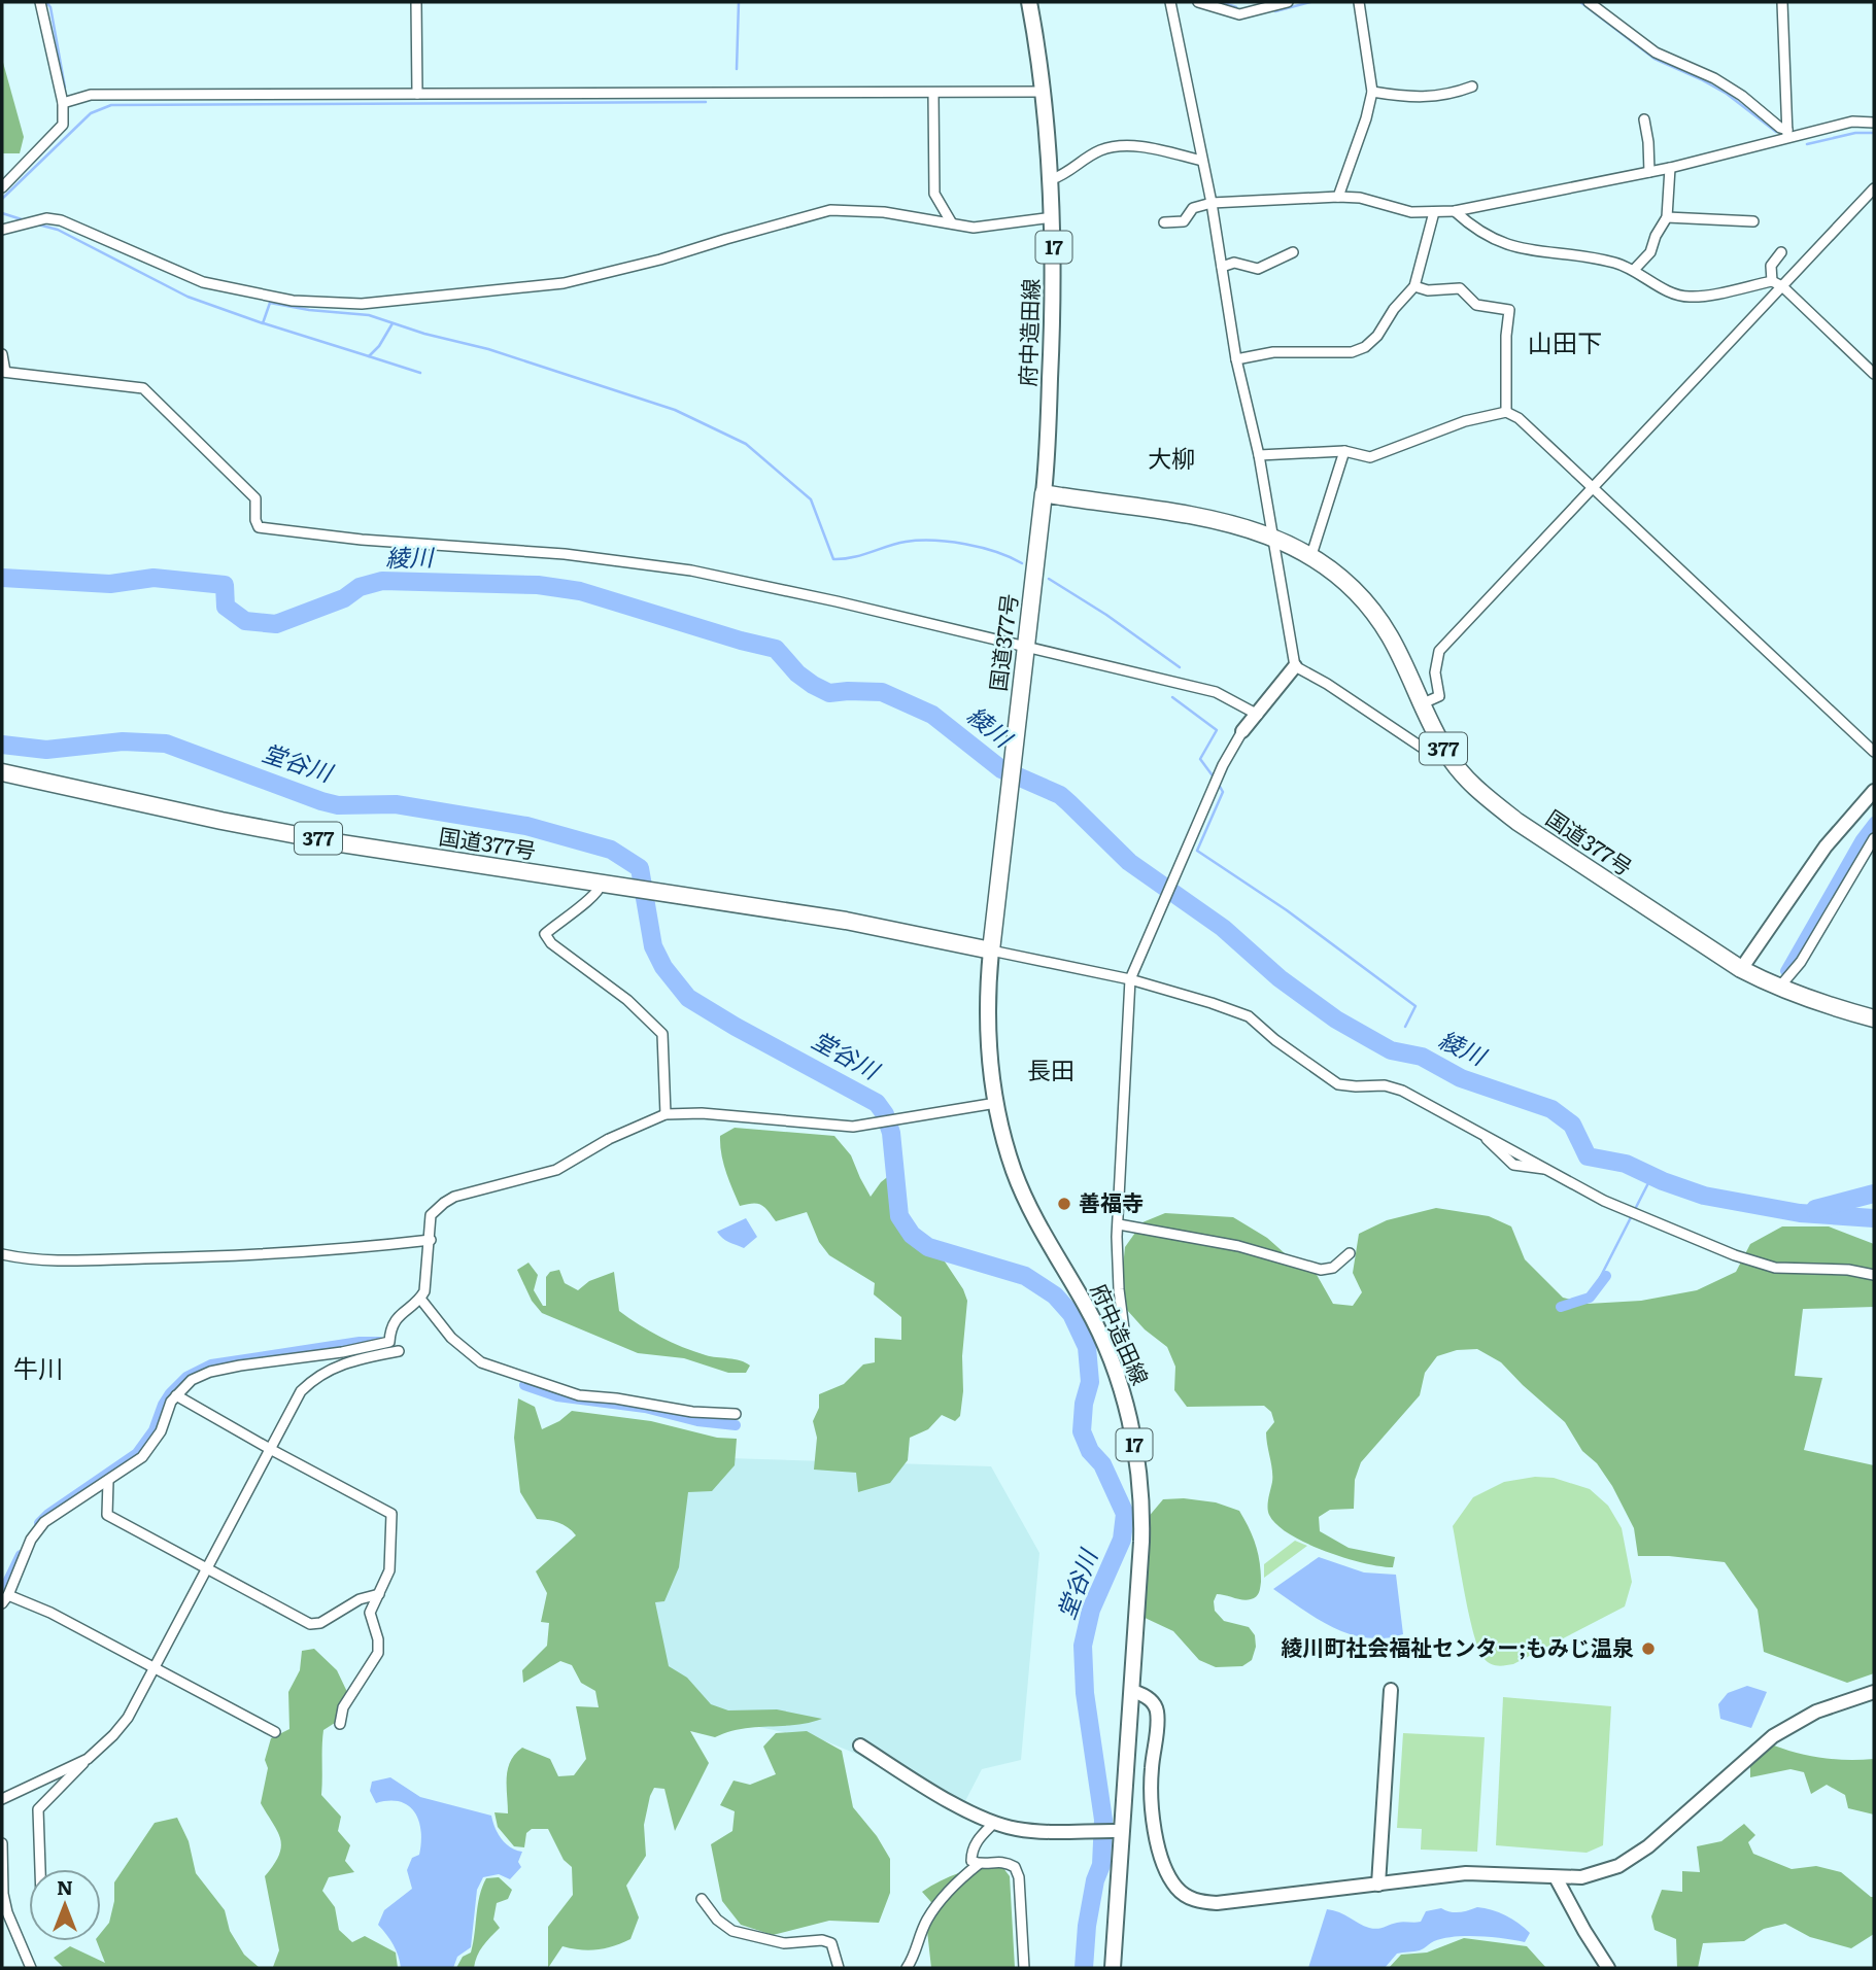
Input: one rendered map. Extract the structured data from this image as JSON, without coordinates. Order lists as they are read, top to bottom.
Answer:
{
  "streets": {
    "highway": ["国道377号", "377"],
    "main road": ["17", "府中造田線"]
  },
  "crossings": [
    ["府中造田線", "国道377号"]
  ],
  "districts": [
    "山田下",
    "大柳",
    "長田",
    "牛川"
  ],
  "water": ["綾川", "堂谷川"],
  "places": ["善福寺", "綾川町社会福祉センター;もみじ温泉"],
  "north": "top"
}
